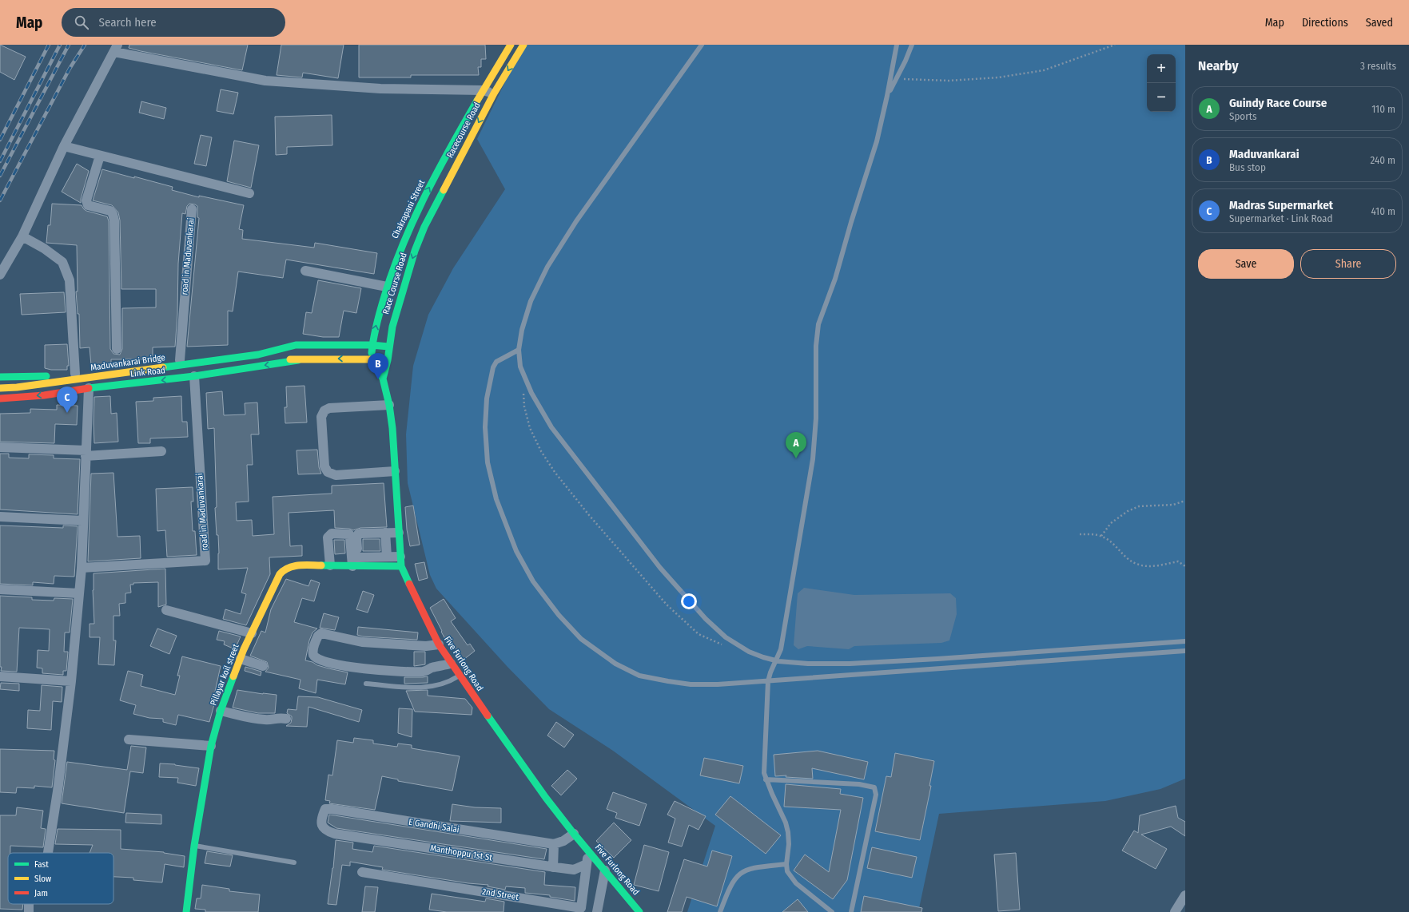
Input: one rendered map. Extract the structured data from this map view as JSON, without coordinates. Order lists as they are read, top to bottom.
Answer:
{
  "streets": {
    "street": [
      "Racecourse Road",
      "Chakrapani Street",
      "road in Maduvankarai",
      "Race Course Road",
      "Maduvankarai Bridge",
      "Link Road",
      "Five Furlong Road",
      "Pillayar koil street",
      "E Gandhi Salai",
      "Manthoppu 1st St",
      "2nd Street"
    ]
  },
  "crossings": [
    ["Racecourse Road", "Race Course Road"],
    ["Chakrapani Street", "Five Furlong Road"],
    ["road in Maduvankarai", "Link Road"],
    ["Race Course Road", "Five Furlong Road"],
    ["Five Furlong Road", "Pillayar koil street"],
    ["Five Furlong Road", "2nd Street"],
    ["E Gandhi Salai", "Manthoppu 1st St"],
    ["Manthoppu 1st St", "2nd Street"]
  ],
  "one_way": ["Racecourse Road", "Chakrapani Street", "Race Course Road"],
  "legend": ["Fast", "Slow", "Jam"],
  "page": {
    "header": "Map",
    "search": "Search here",
    "nav": ["Map", "Directions", "Saved"],
    "heading": ["Nearby", "3 results"],
    "map_buttons": ["+", "−"],
    "list": [
      {
        "mark": "A",
        "name": "Guindy Race Course",
        "note": "Sports",
        "value": "110 m"
      },
      {
        "mark": "B",
        "name": "Maduvankarai",
        "note": "Bus stop",
        "value": "240 m"
      },
      {
        "mark": "C",
        "name": "Madras Supermarket",
        "note": "Supermarket · Link Road",
        "value": "410 m"
      }
    ],
    "buttons": ["Save", "Share"],
    "pins": ["B", "C", "A"]
  }
}
